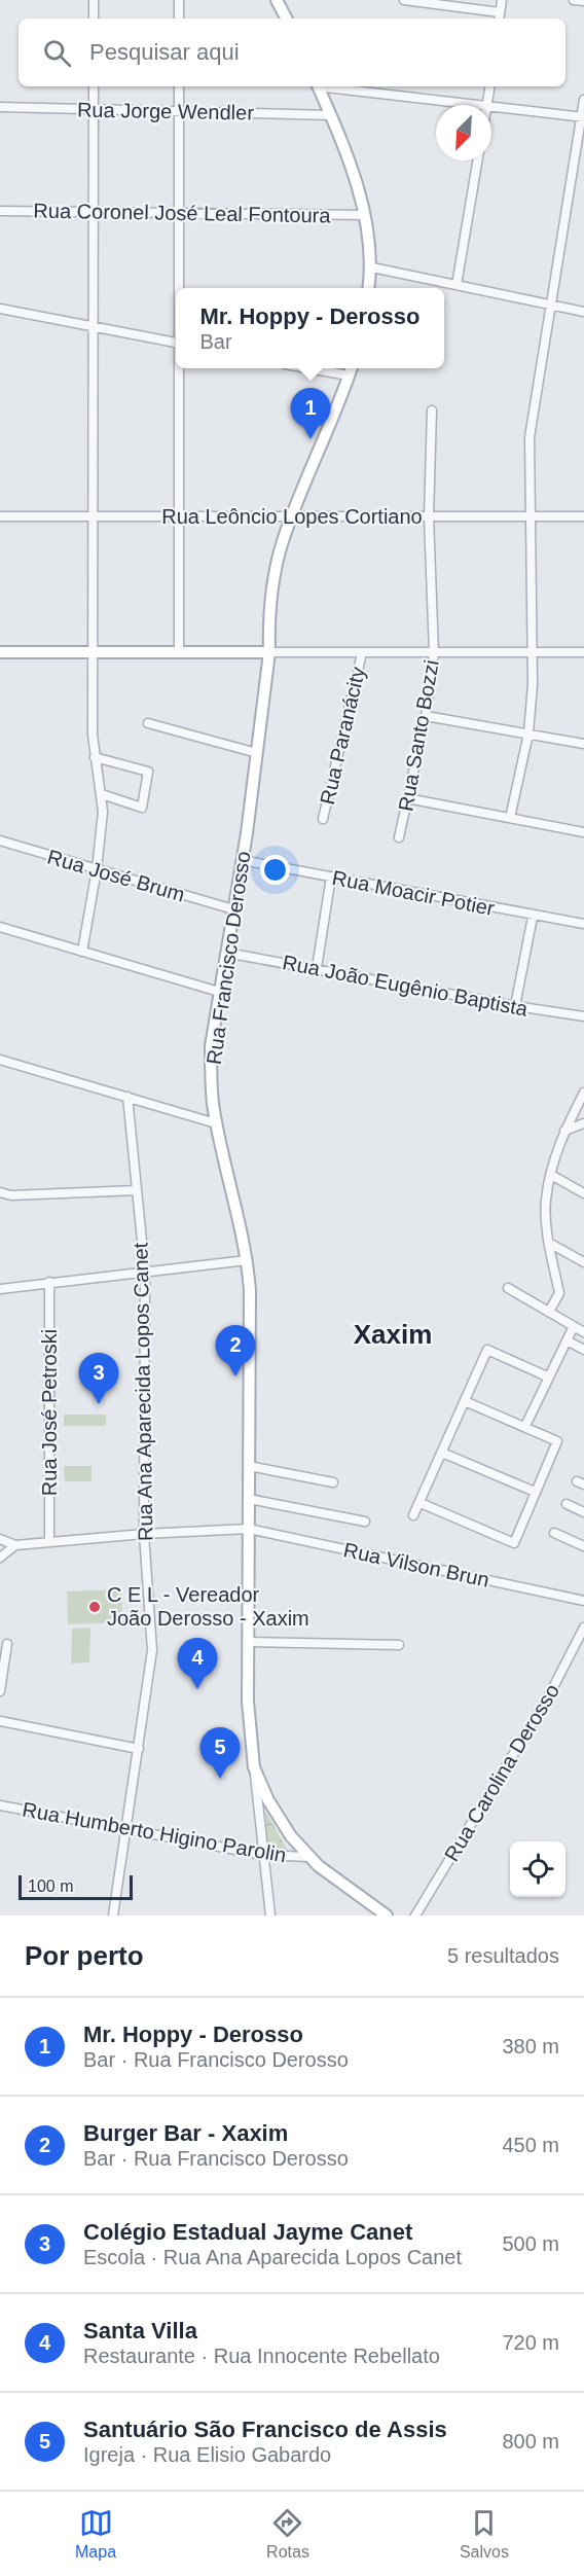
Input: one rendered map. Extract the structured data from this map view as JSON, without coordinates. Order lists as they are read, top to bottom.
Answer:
{
  "streets": {
    "main road": ["Rua Francisco Derosso"],
    "street": [
      "Rua Jorge Wendler",
      "Rua Coronel José Leal Fontoura",
      "Rua Leôncio Lopes Cortiano",
      "Rua Paranácity",
      "Rua Santo Bozzi",
      "Rua José Brum",
      "Rua Moacir Potier",
      "Rua João Eugênio Baptista",
      "Rua Ana Aparecida Lopos Canet",
      "Rua José Petroski",
      "Rua Vilson Brun",
      "Rua Carolina Derosso",
      "Rua Humberto Higino Parolin"
    ]
  },
  "crossings": [
    ["Rua Leôncio Lopes Cortiano", "Rua Santo Bozzi"],
    ["Rua Leôncio Lopes Cortiano", "Rua Francisco Derosso"],
    ["Rua José Brum", "Rua Francisco Derosso"],
    ["Rua Moacir Potier", "Rua Francisco Derosso"],
    ["Rua Francisco Derosso", "Rua João Eugênio Baptista"],
    ["Rua Francisco Derosso", "Rua Vilson Brun"],
    ["Rua Francisco Derosso", "Rua Humberto Higino Parolin"],
    ["Rua Ana Aparecida Lopos Canet", "Rua Vilson Brun"],
    ["Rua Ana Aparecida Lopos Canet", "Rua Humberto Higino Parolin"],
    ["Rua José Petroski", "Rua Vilson Brun"]
  ],
  "districts": ["Xaxim"],
  "places": ["C E L - Vereador João Derosso - Xaxim"],
  "scale_bar": "100 m",
  "north": "bottom left",
  "page": {
    "search": "Pesquisar aqui",
    "popup": ["Mr. Hoppy - Derosso", "Bar"],
    "pins": [
      "1",
      "2",
      "3",
      "4",
      "5"
    ],
    "scale": "100 m",
    "heading": ["Por perto", "5 resultados"],
    "list": [
      {
        "mark": "1",
        "name": "Mr. Hoppy - Derosso",
        "note": "Bar · Rua Francisco Derosso",
        "value": "380 m"
      },
      {
        "mark": "2",
        "name": "Burger Bar - Xaxim",
        "note": "Bar · Rua Francisco Derosso",
        "value": "450 m"
      },
      {
        "mark": "3",
        "name": "Colégio Estadual Jayme Canet",
        "note": "Escola · Rua Ana Aparecida Lopos Canet",
        "value": "500 m"
      },
      {
        "mark": "4",
        "name": "Santa Villa",
        "note": "Restaurante · Rua Innocente Rebellato",
        "value": "720 m"
      },
      {
        "mark": "5",
        "name": "Santuário São Francisco de Assis",
        "note": "Igreja · Rua Elisio Gabardo",
        "value": "800 m"
      }
    ],
    "nav": ["Mapa", "Rotas", "Salvos"]
  }
}
